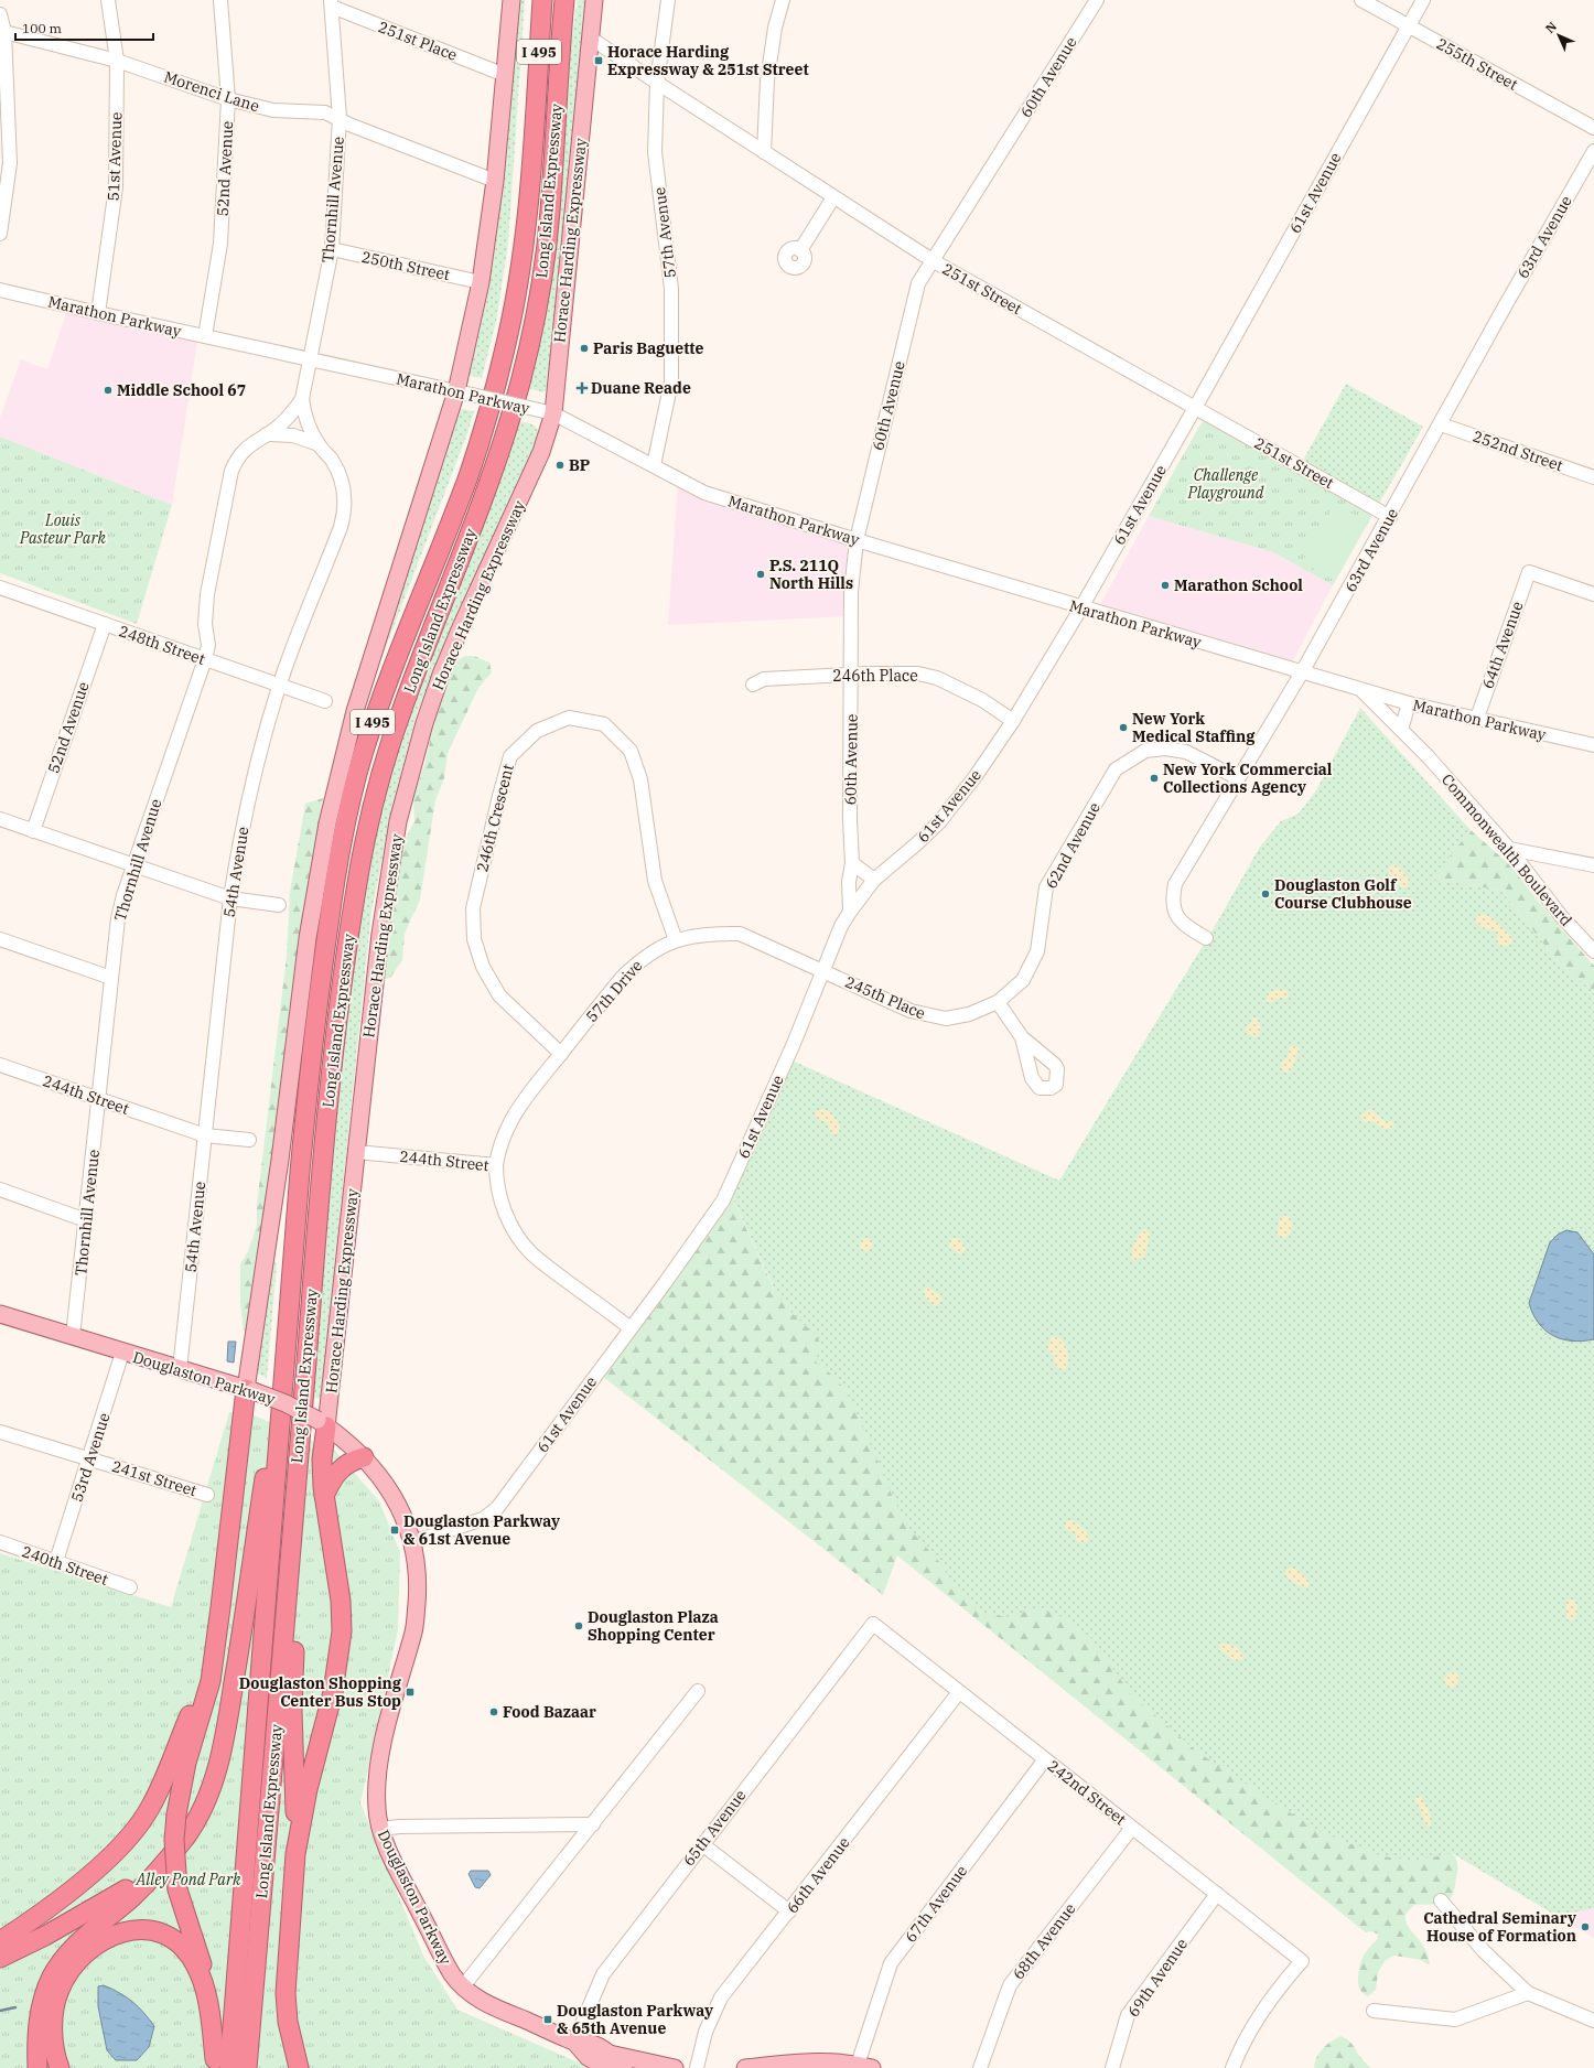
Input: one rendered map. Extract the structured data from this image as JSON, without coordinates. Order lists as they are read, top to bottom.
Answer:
{
  "streets": {
    "highway": ["I 495", "Long Island Expressway"],
    "main road": ["Horace Harding Expressway", "Douglaston Parkway"],
    "street": [
      "251st Place",
      "255th Street",
      "60th Avenue",
      "Morenci Lane",
      "51st Avenue",
      "52nd Avenue",
      "61st Avenue",
      "Thornhill Avenue",
      "57th Avenue",
      "63rd Avenue",
      "250th Street",
      "251st Street",
      "Marathon Parkway",
      "252nd Street",
      "248th Street",
      "64th Avenue",
      "246th Place",
      "246th Crescent",
      "62nd Avenue",
      "Commonwealth Boulevard",
      "54th Avenue",
      "57th Drive",
      "245th Place",
      "244th Street",
      "53rd Avenue",
      "241st Street",
      "240th Street",
      "242nd Street",
      "65th Avenue",
      "66th Avenue",
      "67th Avenue",
      "68th Avenue",
      "69th Avenue"
    ]
  },
  "crossings": [
    ["251st Place", "Thornhill Avenue"],
    ["255th Street", "61st Avenue"],
    ["60th Avenue", "61st Avenue"],
    ["60th Avenue", "251st Street"],
    ["60th Avenue", "Marathon Parkway"],
    ["60th Avenue", "246th Place"],
    ["Morenci Lane", "51st Avenue"],
    ["Morenci Lane", "52nd Avenue"],
    ["Morenci Lane", "Thornhill Avenue"],
    ["51st Avenue", "Marathon Parkway"],
    ["52nd Avenue", "Marathon Parkway"],
    ["52nd Avenue", "248th Street"],
    ["61st Avenue", "251st Street"],
    ["61st Avenue", "Marathon Parkway"],
    ["61st Avenue", "246th Place"],
    ["61st Avenue", "57th Drive"],
    ["61st Avenue", "245th Place"],
    ["61st Avenue", "244th Street"],
    ["61st Avenue", "Douglaston Parkway"],
    ["Thornhill Avenue", "250th Street"],
    ["Thornhill Avenue", "Marathon Parkway"],
    ["Thornhill Avenue", "248th Street"],
    ["Thornhill Avenue", "54th Avenue"],
    ["Thornhill Avenue", "244th Street"],
    ["Thornhill Avenue", "Douglaston Parkway"],
    ["57th Avenue", "251st Street"],
    ["57th Avenue", "Marathon Parkway"],
    ["63rd Avenue", "251st Street"],
    ["63rd Avenue", "Marathon Parkway"],
    ["63rd Avenue", "252nd Street"],
    ["63rd Avenue", "62nd Avenue"],
    ["Horace Harding Expressway", "251st Street"],
    ["Horace Harding Expressway", "Marathon Parkway"],
    ["Horace Harding Expressway", "244th Street"],
    ["Horace Harding Expressway", "Douglaston Parkway"],
    ["Marathon Parkway", "64th Avenue"],
    ["Marathon Parkway", "Commonwealth Boulevard"],
    ["248th Street", "54th Avenue"],
    ["246th Crescent", "57th Drive"],
    ["62nd Avenue", "245th Place"],
    ["54th Avenue", "244th Street"],
    ["54th Avenue", "Douglaston Parkway"],
    ["57th Drive", "245th Place"],
    ["57th Drive", "244th Street"],
    ["Douglaston Parkway", "53rd Avenue"],
    ["Douglaston Parkway", "65th Avenue"],
    ["53rd Avenue", "241st Street"],
    ["53rd Avenue", "240th Street"],
    ["242nd Street", "65th Avenue"],
    ["242nd Street", "66th Avenue"],
    ["242nd Street", "67th Avenue"],
    ["242nd Street", "68th Avenue"],
    ["242nd Street", "69th Avenue"]
  ],
  "parks": ["Challenge Playground", "Louis Pasteur Park", "Alley Pond Park"],
  "places": {
    "transit": [
      "Horace Harding Expressway & 251st Street",
      "Douglaston Parkway & 61st Avenue",
      "Douglaston Shopping Center Bus Stop",
      "Douglaston Parkway & 65th Avenue"
    ],
    "other": [
      "Paris Baguette",
      "Middle School 67",
      "BP",
      "P.S. 211Q North Hills",
      "Marathon School",
      "New York Medical Staffing",
      "New York Commercial Collections Agency",
      "Douglaston Golf Course Clubhouse",
      "Douglaston Plaza Shopping Center",
      "Food Bazaar",
      "Cathedral Seminary House of Formation"
    ],
    "health": ["Duane Reade"]
  },
  "scale_bar": "100 m",
  "north": "top left"
}
